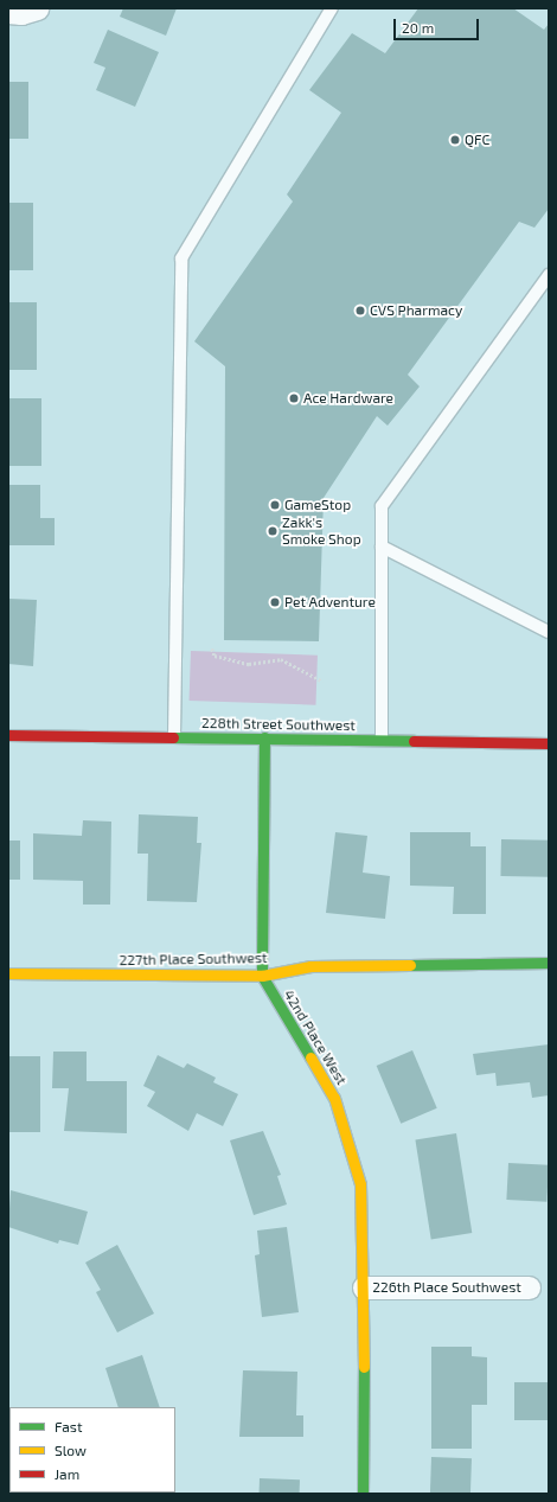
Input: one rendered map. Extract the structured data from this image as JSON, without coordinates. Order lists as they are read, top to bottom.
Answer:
{
  "streets": {
    "street": [
      "228th Street Southwest",
      "227th Place Southwest",
      "42nd Place West",
      "226th Place Southwest"
    ]
  },
  "crossings": [
    ["227th Place Southwest", "42nd Place West"],
    ["42nd Place West", "226th Place Southwest"]
  ],
  "places": [
    "QFC",
    "CVS Pharmacy",
    "Ace Hardware",
    "GameStop",
    "Zakk's Smoke Shop",
    "Pet Adventure"
  ],
  "legend": ["Fast", "Slow", "Jam"],
  "scale_bar": "20 m"
}
